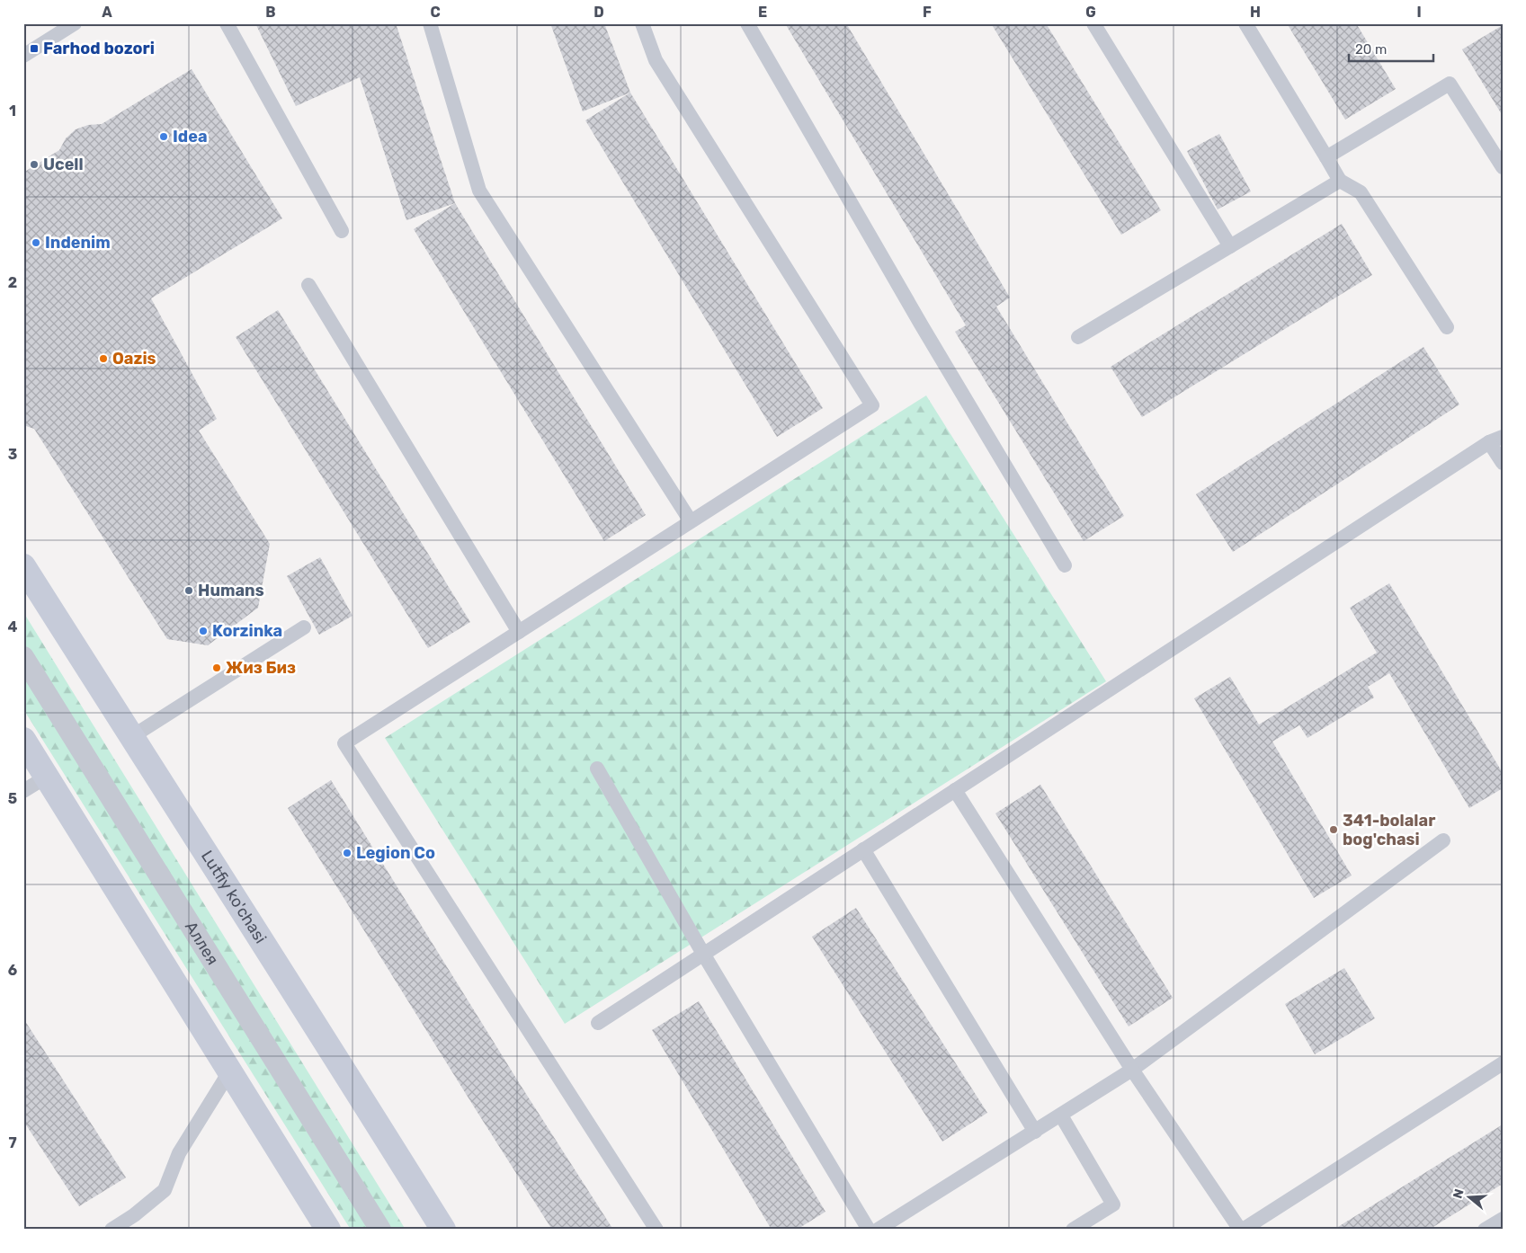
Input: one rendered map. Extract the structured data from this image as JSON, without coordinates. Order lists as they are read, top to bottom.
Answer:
{
  "streets": {
    "main road": ["Lutfiy ko'chasi"],
    "street": ["Аллея"]
  },
  "places": {
    "transit": ["Farhod bozori"],
    "other": [
      "Idea",
      "Ucell",
      "Indenim",
      "Oazis",
      "Humans",
      "Korzinka",
      "Жиз Биз",
      "341-bolalar bog'chasi",
      "Legion Co"
    ]
  },
  "scale_bar": "20 m",
  "north": "left",
  "grid": {
    "columns": [
      "A",
      "B",
      "C",
      "D",
      "E",
      "F",
      "G",
      "H",
      "I"
    ],
    "rows": [
      "1",
      "2",
      "3",
      "4",
      "5",
      "6",
      "7"
    ]
  }
}
